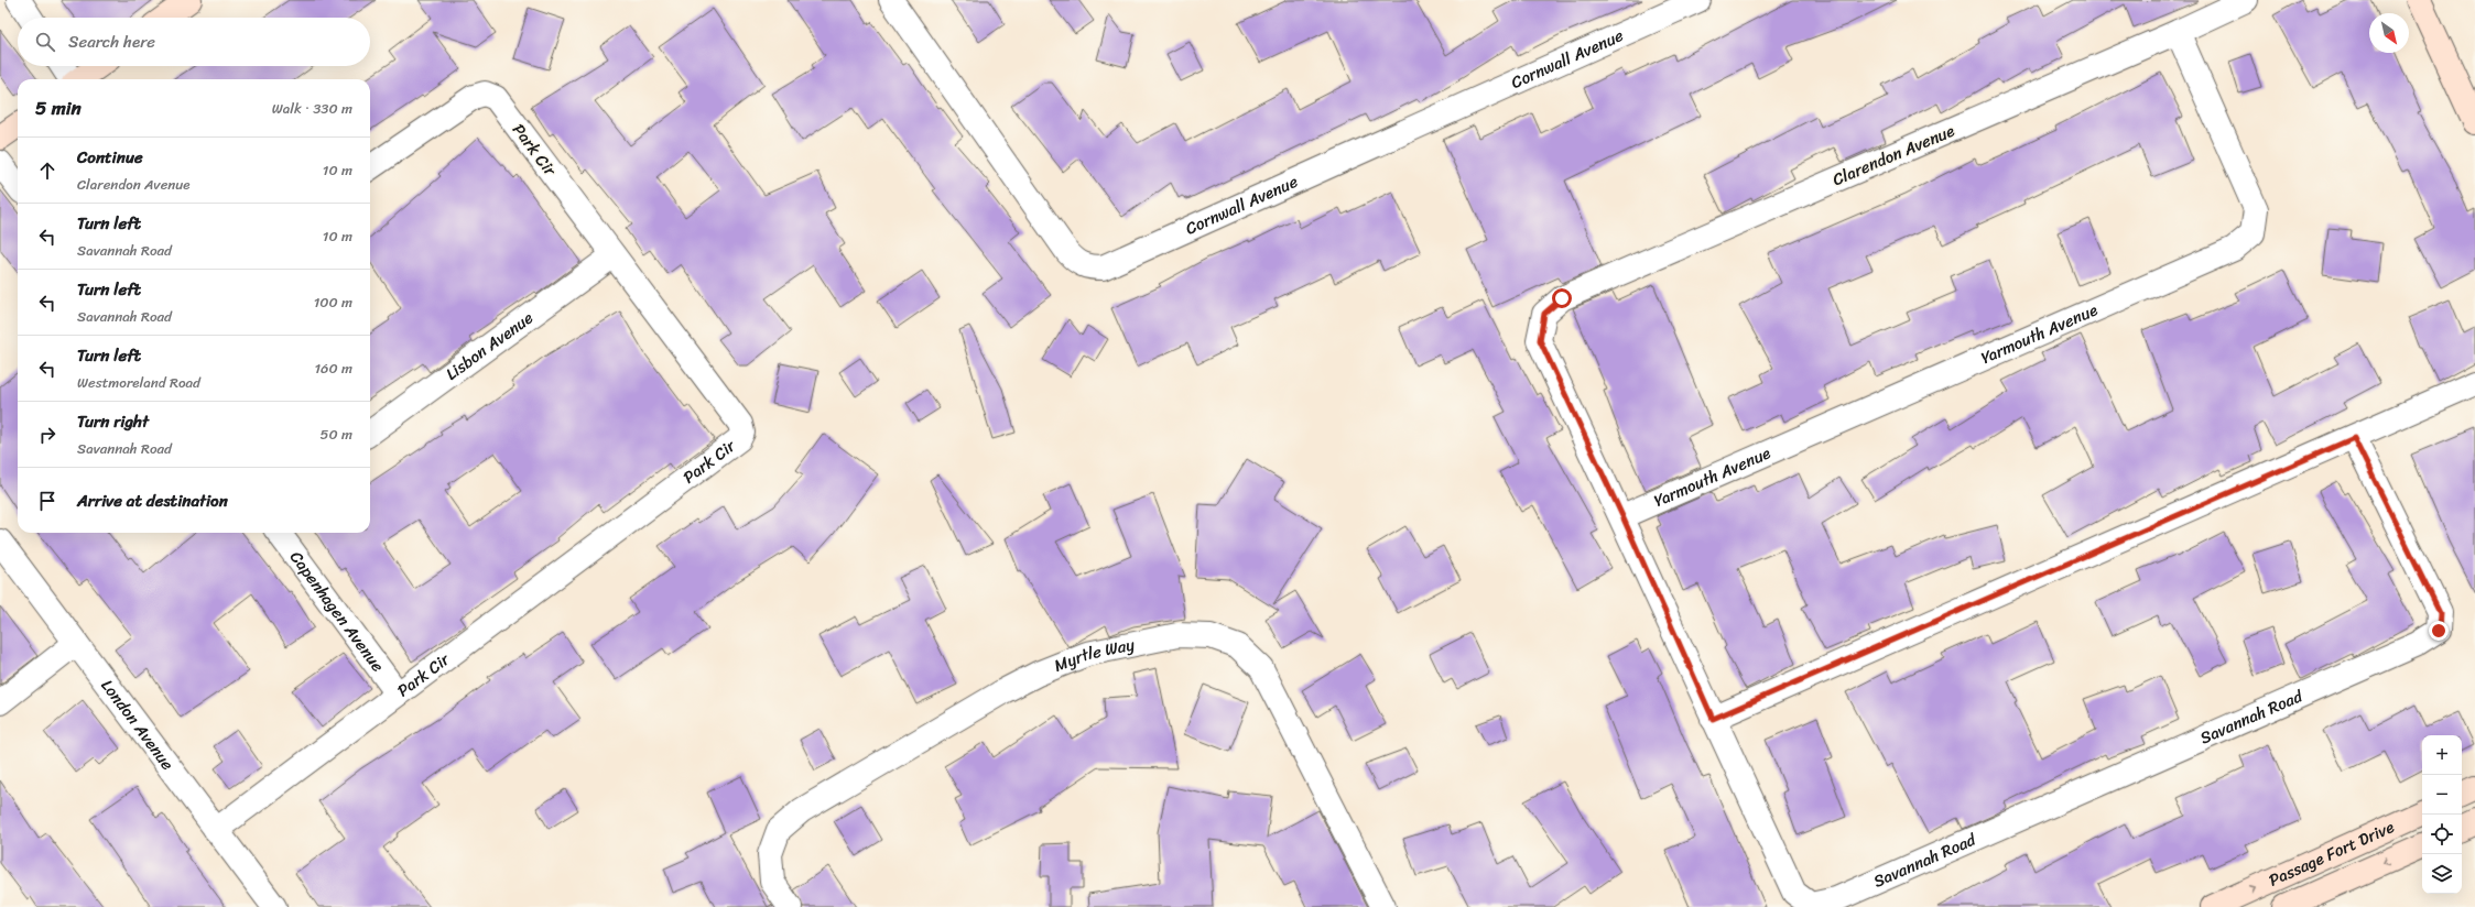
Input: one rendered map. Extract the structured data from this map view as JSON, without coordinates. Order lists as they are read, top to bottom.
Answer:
{
  "streets": {
    "main road": ["Passage Fort Drive"],
    "street": [
      "Cornwall Avenue",
      "Park Cir",
      "Clarendon Avenue",
      "Yarmouth Avenue",
      "Lisbon Avenue",
      "Capenhagen Avenue",
      "Myrtle Way",
      "Savannah Road",
      "London Avenue"
    ]
  },
  "crossings": [
    ["Park Cir", "Lisbon Avenue"],
    ["Park Cir", "Capenhagen Avenue"],
    ["Park Cir", "London Avenue"],
    ["Clarendon Avenue", "Yarmouth Avenue"],
    ["Clarendon Avenue", "Savannah Road"],
    ["Yarmouth Avenue", "Savannah Road"]
  ],
  "north": "bottom right",
  "page": {
    "search": "Search here",
    "heading": ["5 min", "Walk · 330 m"],
    "list": [
      ["Continue", "Clarendon Avenue", "10 m"],
      ["Turn left", "Savannah Road", "10 m"],
      ["Turn left", "Savannah Road", "100 m"],
      ["Turn left", "Westmoreland Road", "160 m"],
      ["Turn right", "Savannah Road", "50 m"],
      "Arrive at destination"
    ],
    "map_buttons": ["+", "−"]
  }
}
